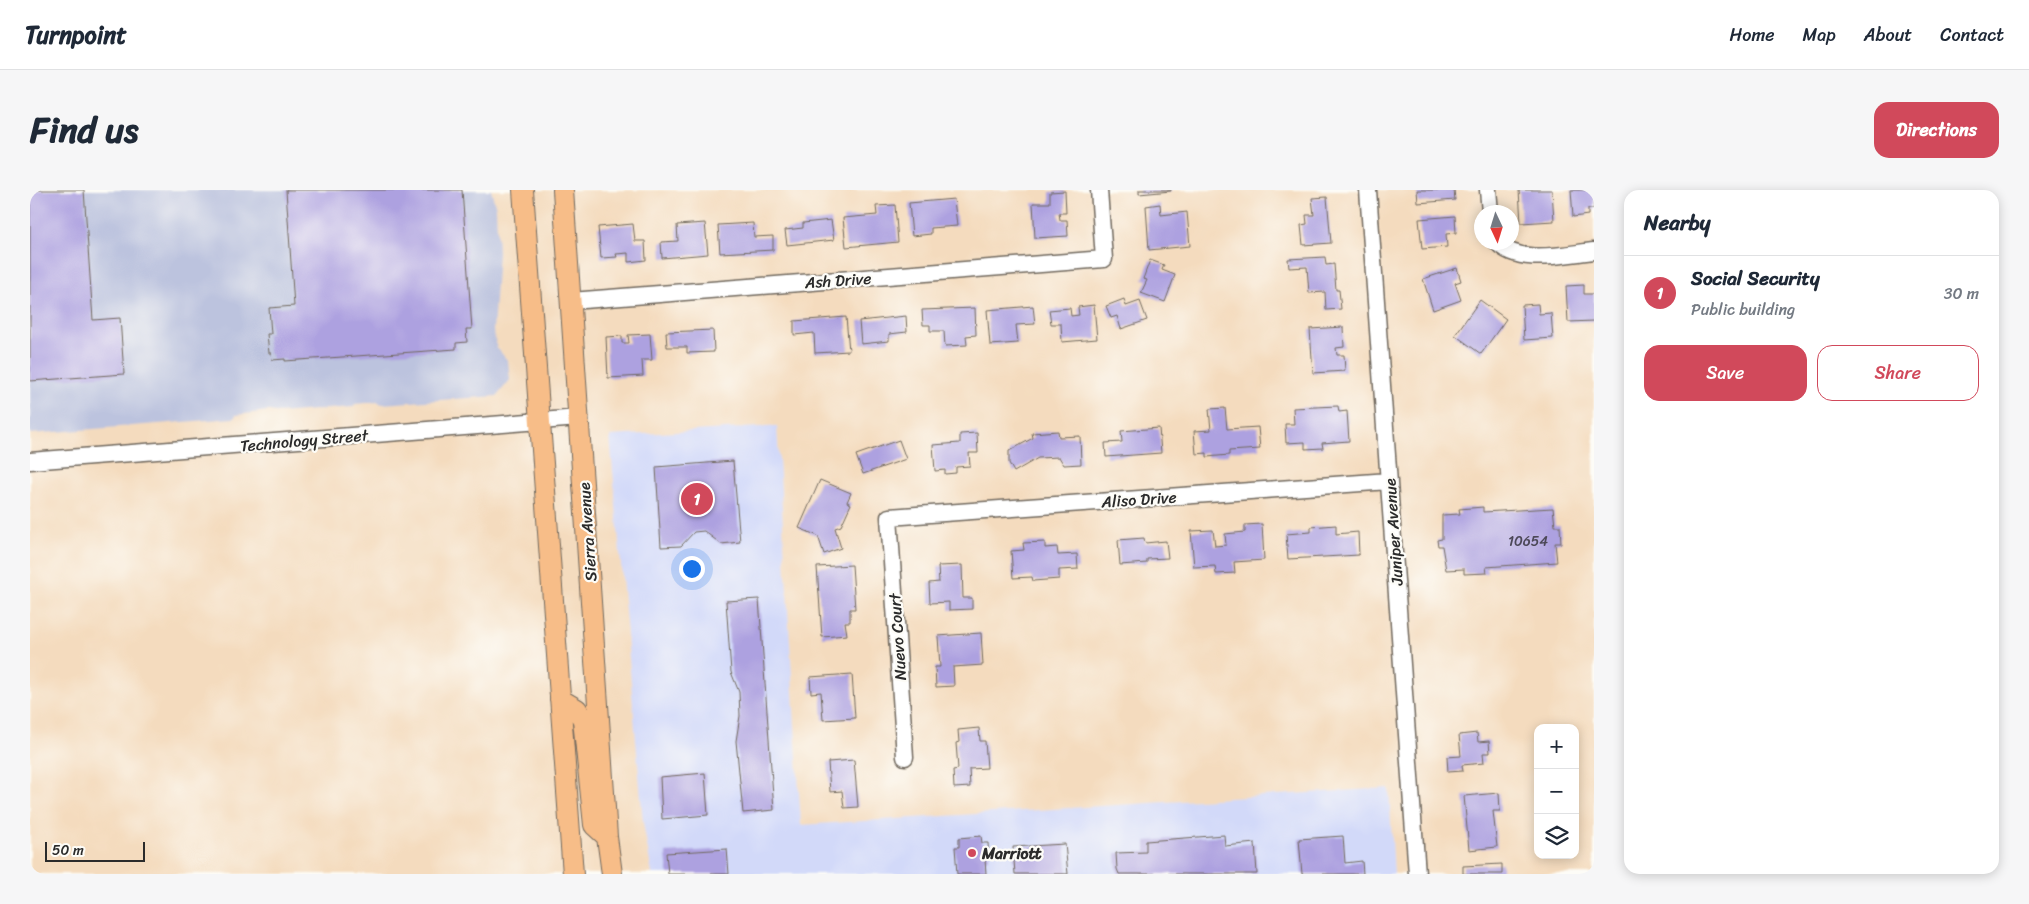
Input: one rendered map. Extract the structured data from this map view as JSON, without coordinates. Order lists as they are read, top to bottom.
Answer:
{
  "streets": {
    "main road": ["Sierra Avenue"],
    "street": [
      "Ash Drive",
      "Technology Street",
      "Aliso Drive",
      "Juniper Avenue",
      "Nuevo Court"
    ]
  },
  "crossings": [
    ["Ash Drive", "Sierra Avenue"],
    ["Technology Street", "Sierra Avenue"],
    ["Aliso Drive", "Juniper Avenue"],
    ["Aliso Drive", "Nuevo Court"]
  ],
  "places": ["Marriott"],
  "house_numbers": ["10654"],
  "scale_bar": "50 m",
  "north": "bottom",
  "page": {
    "header": "Turnpoint",
    "nav": [
      "Home",
      "Map",
      "About",
      "Contact"
    ],
    "title": "Find us",
    "buttons": [
      "Directions",
      ["Save", "Share"]
    ],
    "heading": "Nearby",
    "list": [
      {
        "mark": "1",
        "name": "Social Security",
        "note": "Public building",
        "value": "30 m"
      }
    ],
    "pins": "1",
    "map_buttons": ["+", "−"],
    "scale": "50 m"
  }
}
